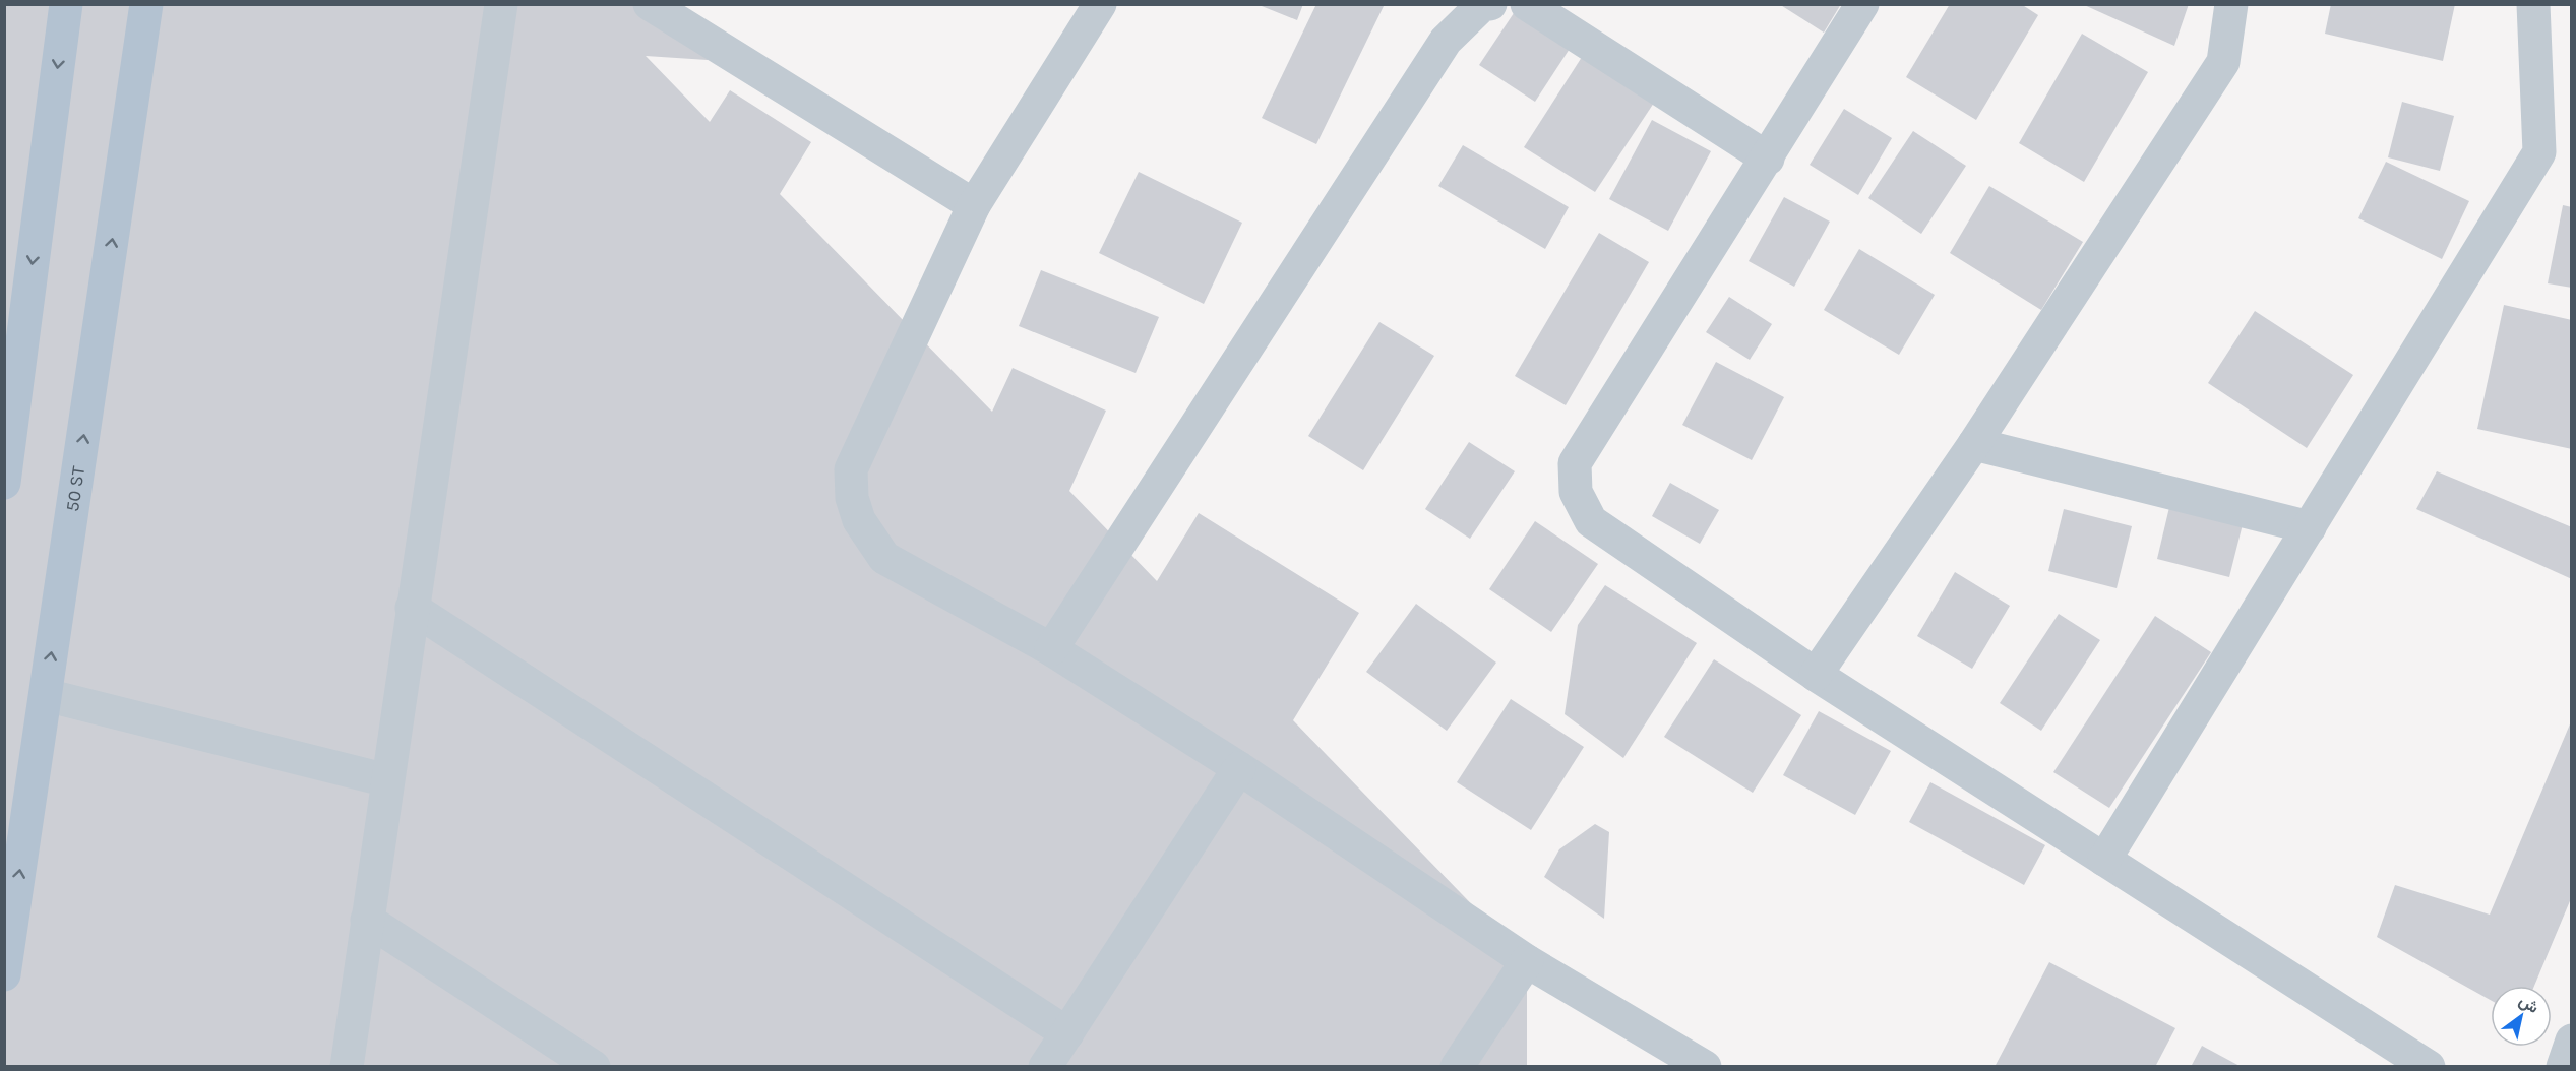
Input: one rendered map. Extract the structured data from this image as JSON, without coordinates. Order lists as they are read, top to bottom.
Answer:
{
  "streets": {
    "main road": ["50 ST"]
  },
  "north": "top right"
}
